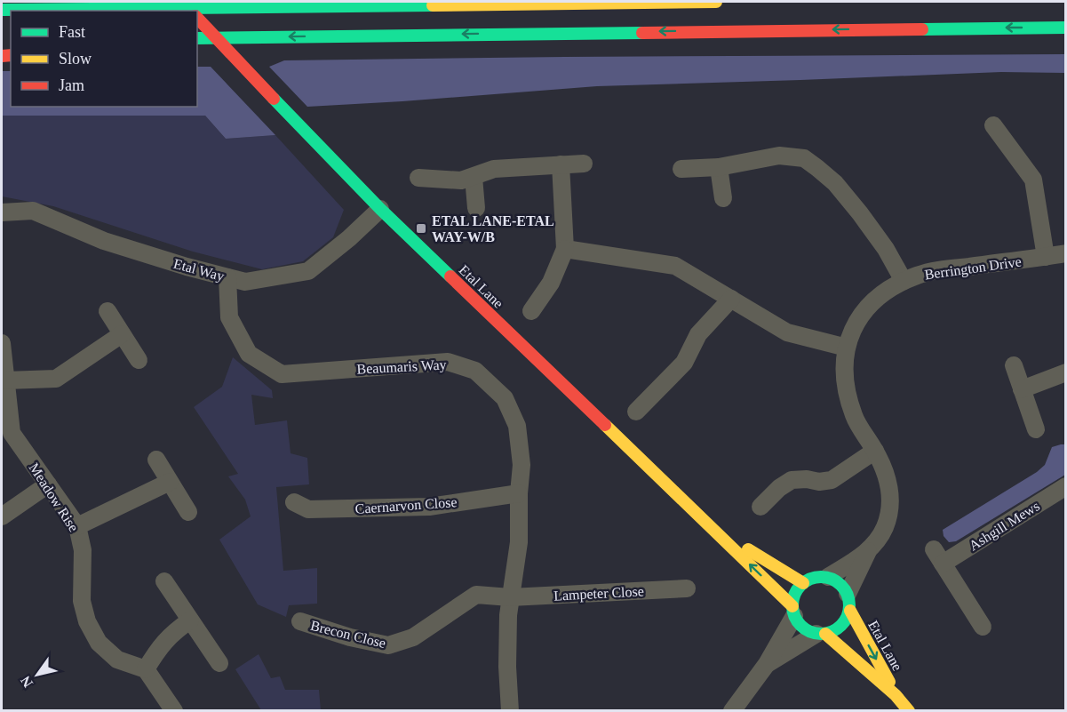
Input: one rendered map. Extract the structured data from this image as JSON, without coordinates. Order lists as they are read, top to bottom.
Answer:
{
  "streets": {
    "main road": ["Etal Lane"],
    "street": [
      "Berrington Drive",
      "Etal Way",
      "Beaumaris Way",
      "Meadow Rise",
      "Caernarvon Close",
      "Ashgill Mews",
      "Lampeter Close",
      "Brecon Close"
    ]
  },
  "crossings": [
    ["Berrington Drive", "Etal Lane"],
    ["Etal Way", "Etal Lane"],
    ["Etal Way", "Beaumaris Way"],
    ["Beaumaris Way", "Caernarvon Close"],
    ["Beaumaris Way", "Lampeter Close"],
    ["Beaumaris Way", "Brecon Close"],
    ["Lampeter Close", "Brecon Close"]
  ],
  "places": {
    "transit": ["ETAL LANE-ETAL WAY-W/B"]
  },
  "legend": ["Fast", "Slow", "Jam"],
  "north": "bottom left"
}
